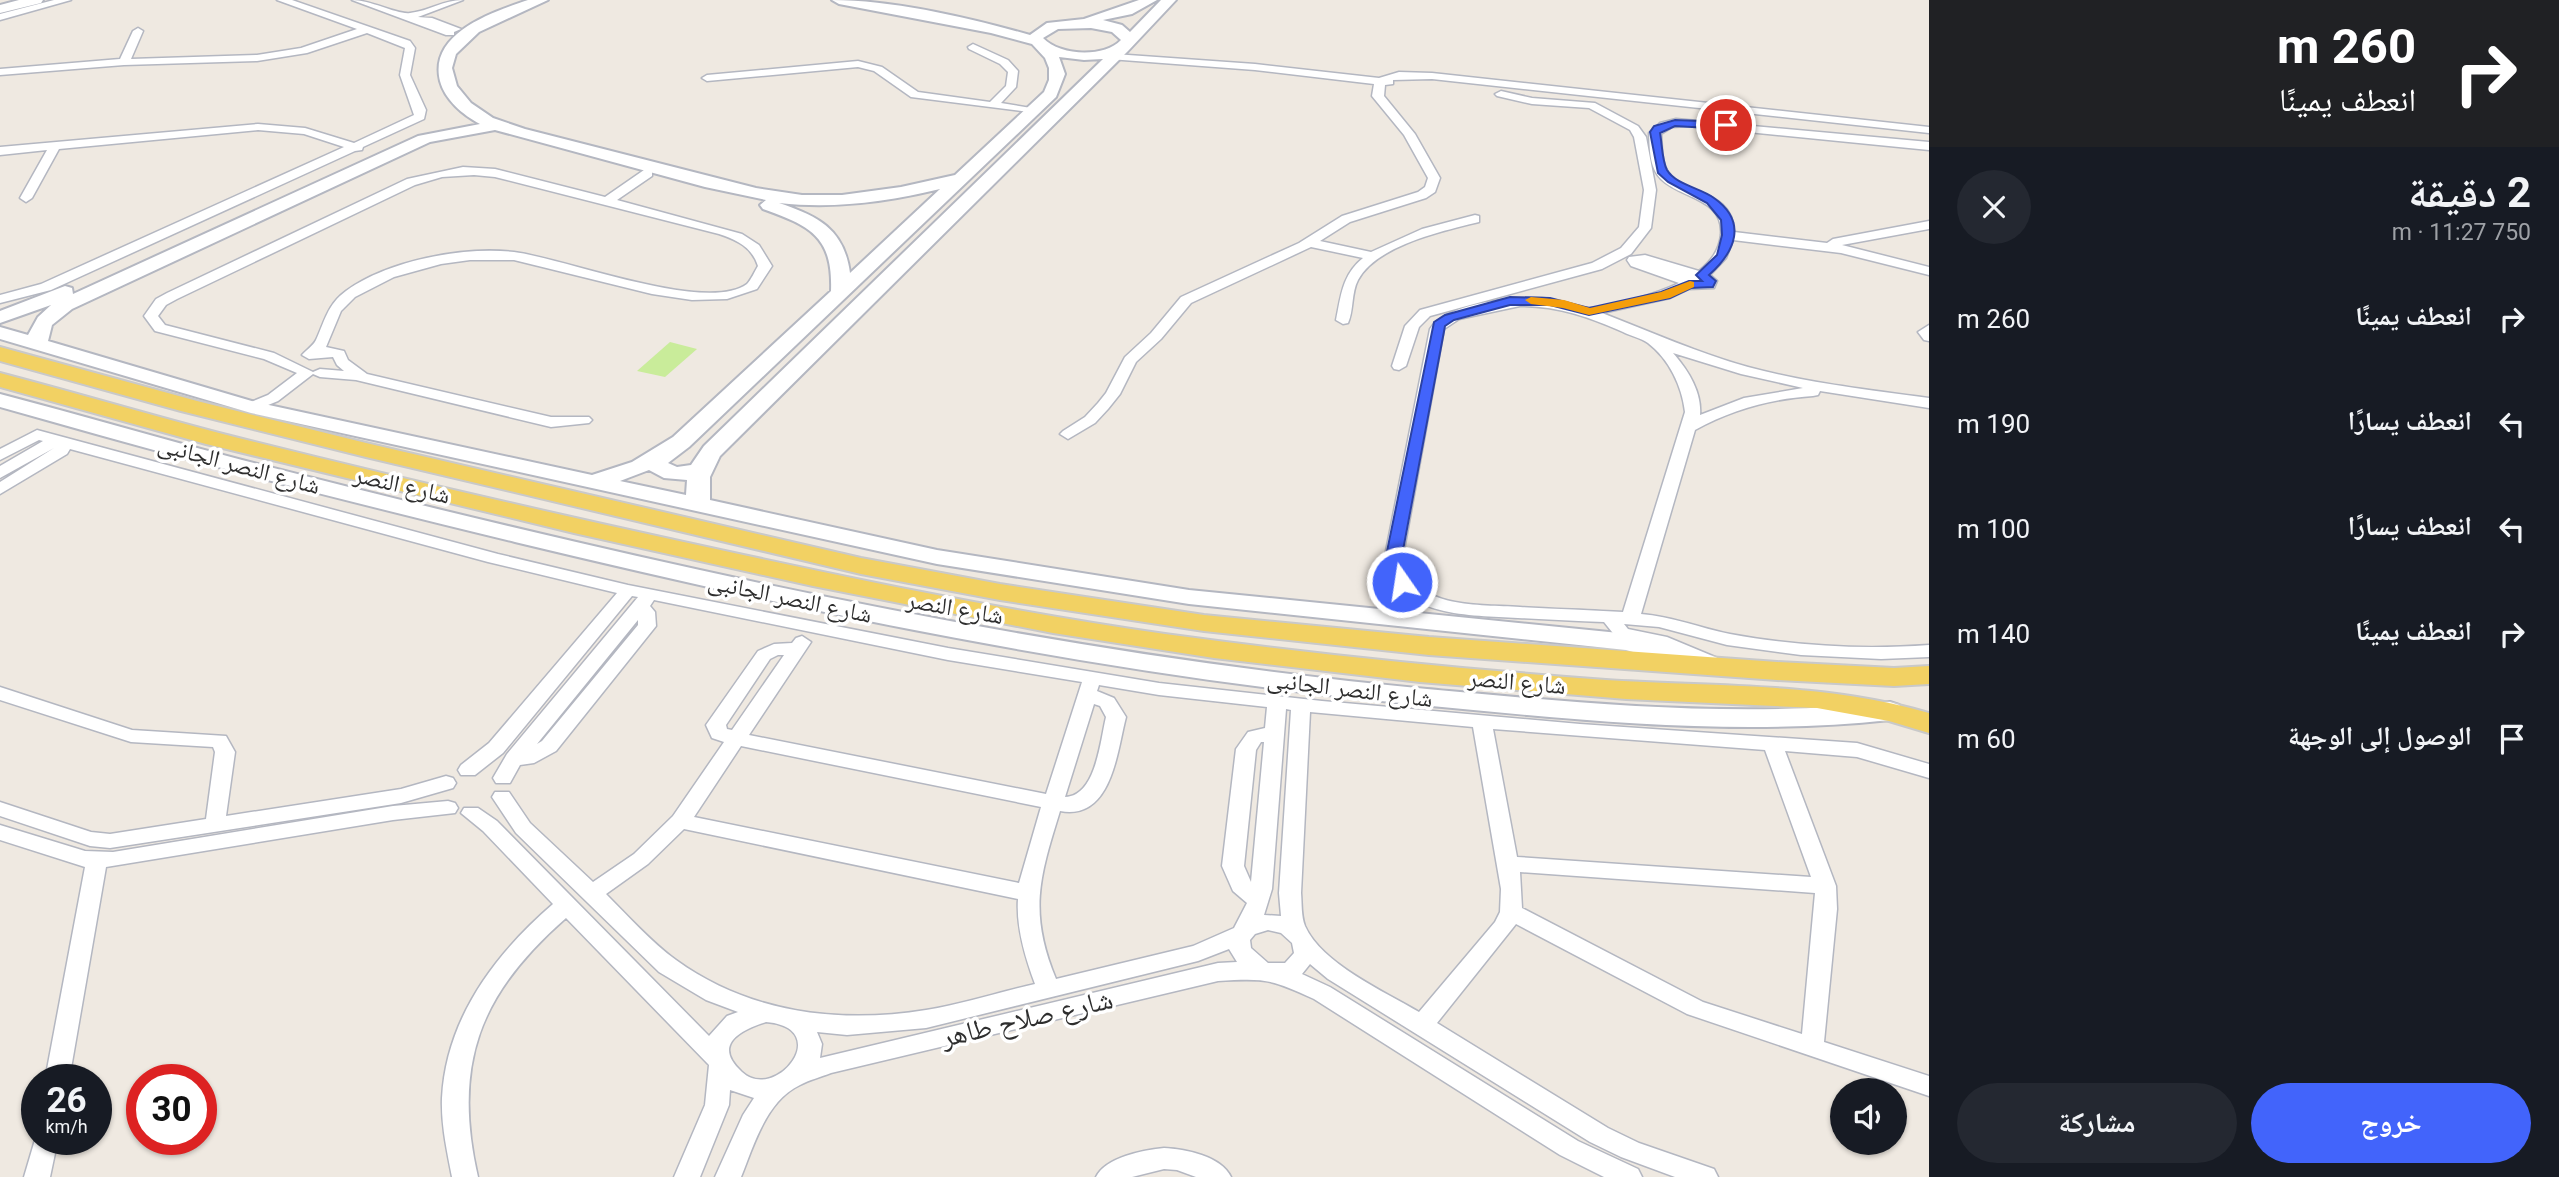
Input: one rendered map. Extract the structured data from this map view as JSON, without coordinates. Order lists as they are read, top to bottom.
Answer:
{
  "streets": {
    "main road": ["شارع النصر"],
    "street": ["شارع النصر الجانبى", "شارع صلاح طاهر"]
  },
  "crossings": [
    ["شارع النصر الجانبى", "شارع النصر"]
  ],
  "page": {
    "turn": ["260 m", "انعطف يمينًا"],
    "heading": ["2 دقيقة", "750 m · 11:27"],
    "list": [
      {
        "name": "انعطف يمينًا",
        "value": "260 m"
      },
      {
        "name": "انعطف يسارًا",
        "value": "190 m"
      },
      {
        "name": "انعطف يسارًا",
        "value": "100 m"
      },
      {
        "name": "انعطف يمينًا",
        "value": "140 m"
      },
      {
        "name": "الوصول إلى الوجهة",
        "value": "60 m"
      }
    ],
    "speed": "26 km/h",
    "limit": "30",
    "buttons": ["خروج", "مشاركة"]
  }
}
